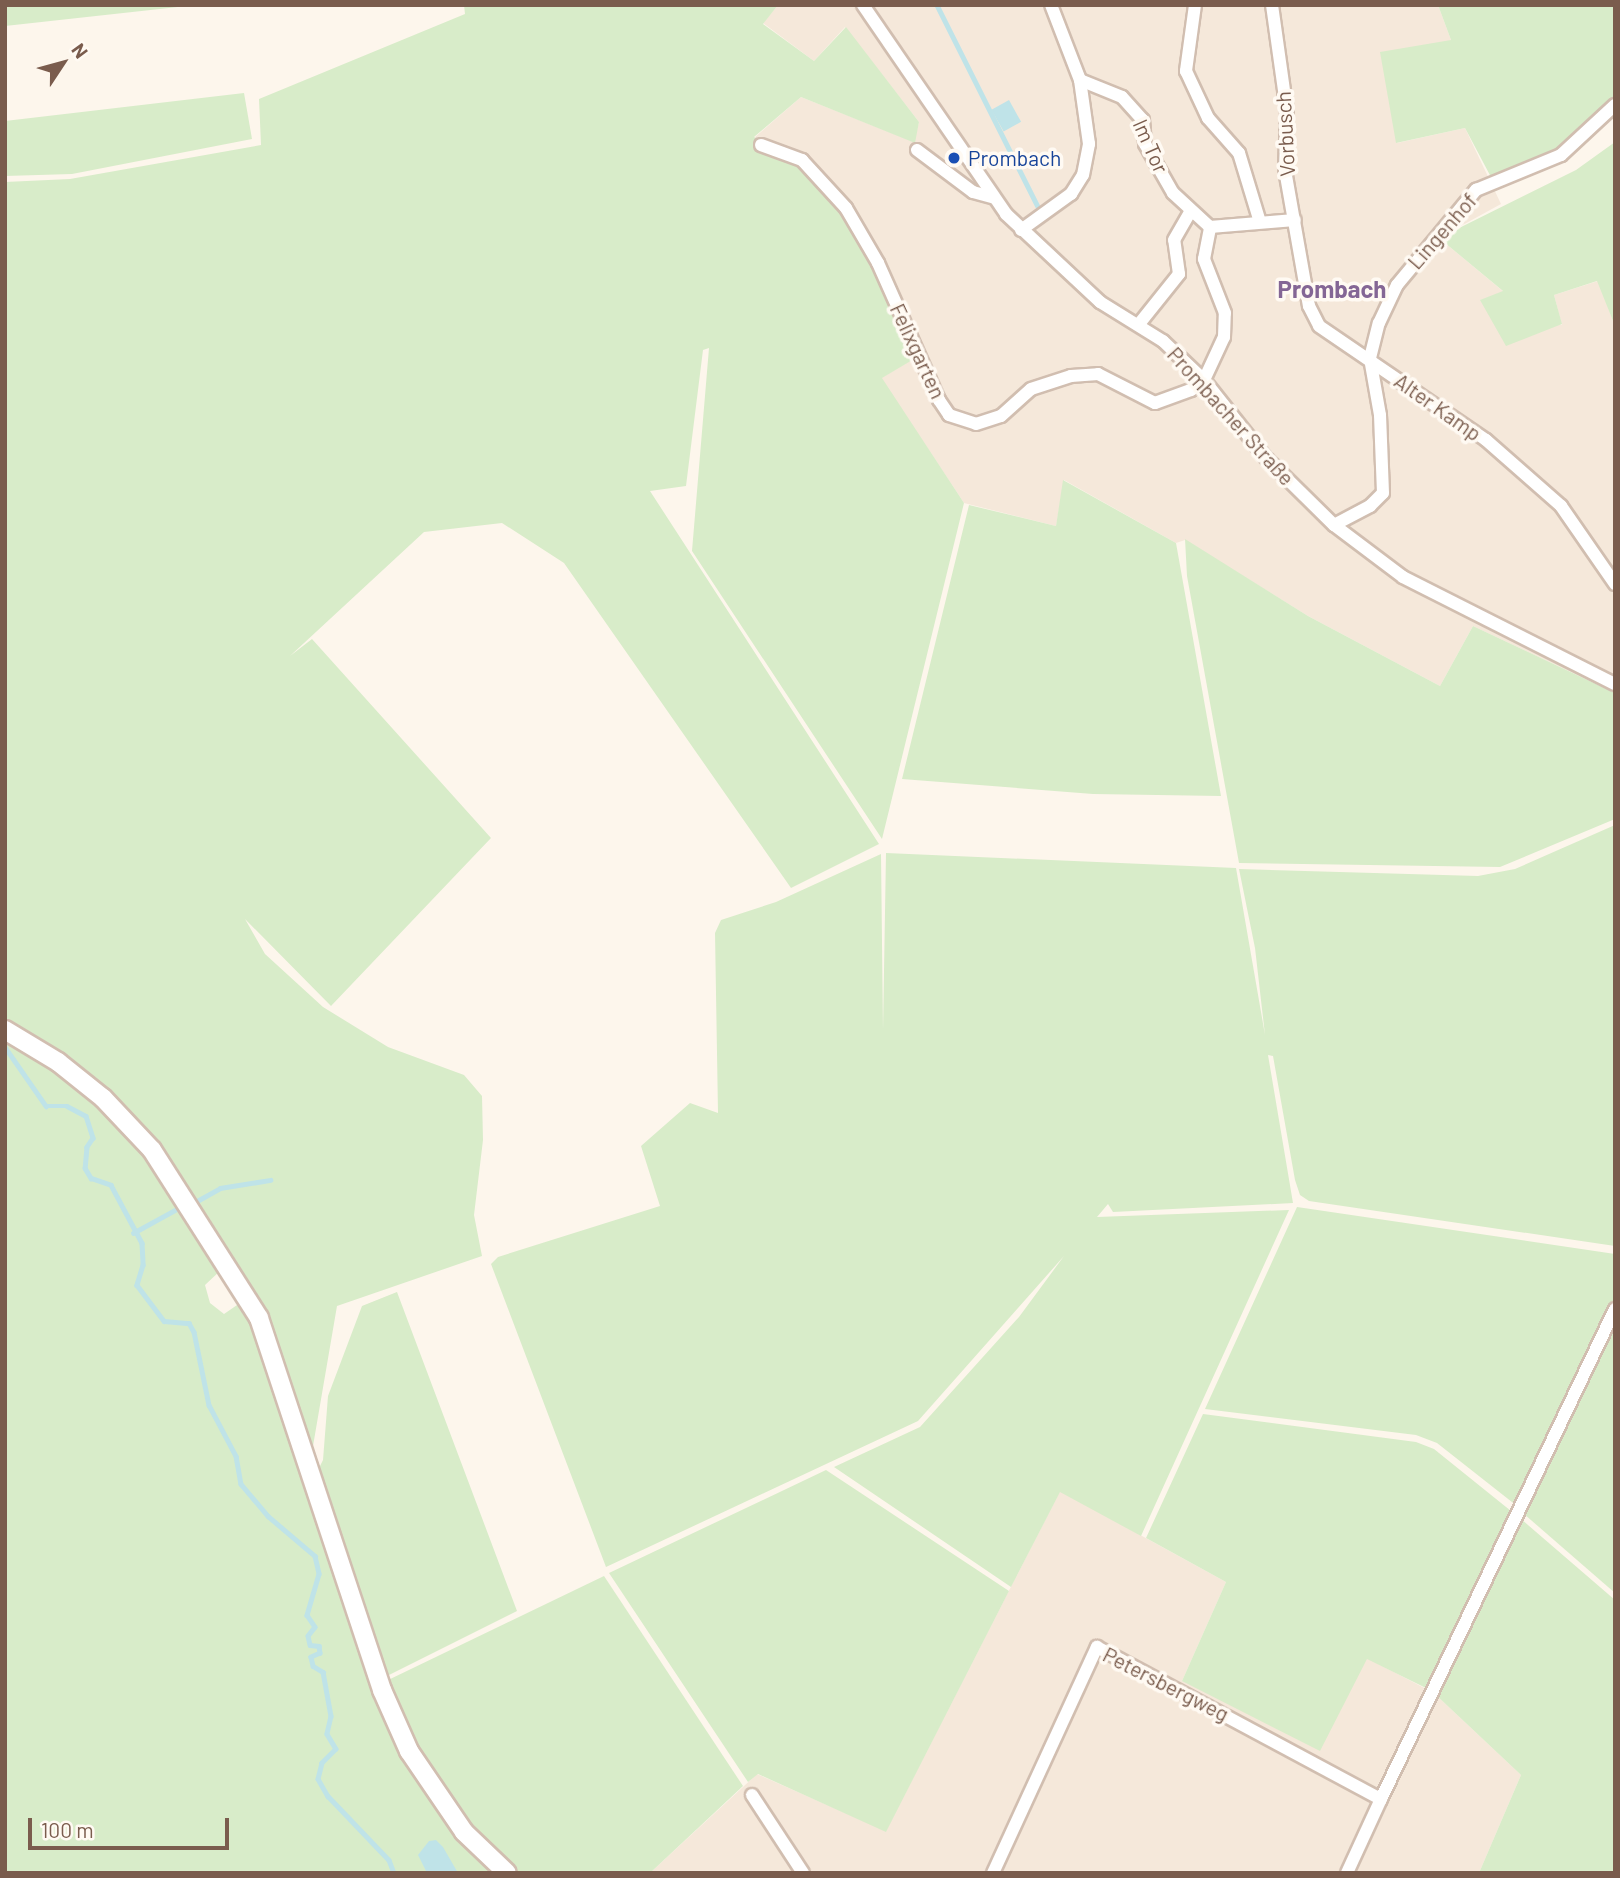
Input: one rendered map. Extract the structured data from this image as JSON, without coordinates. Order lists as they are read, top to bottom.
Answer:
{
  "streets": {
    "street": [
      "Vorbusch",
      "Im Tor",
      "Lingenhof",
      "Felixgarten",
      "Alter Kamp",
      "Prombacher Straße",
      "Petersbergweg"
    ]
  },
  "crossings": [
    ["Vorbusch", "Alter Kamp"],
    ["Lingenhof", "Alter Kamp"],
    ["Lingenhof", "Prombacher Straße"],
    ["Felixgarten", "Prombacher Straße"]
  ],
  "districts": ["Prombach"],
  "places": ["Prombach"],
  "scale_bar": "100 m",
  "north": "top right"
}
